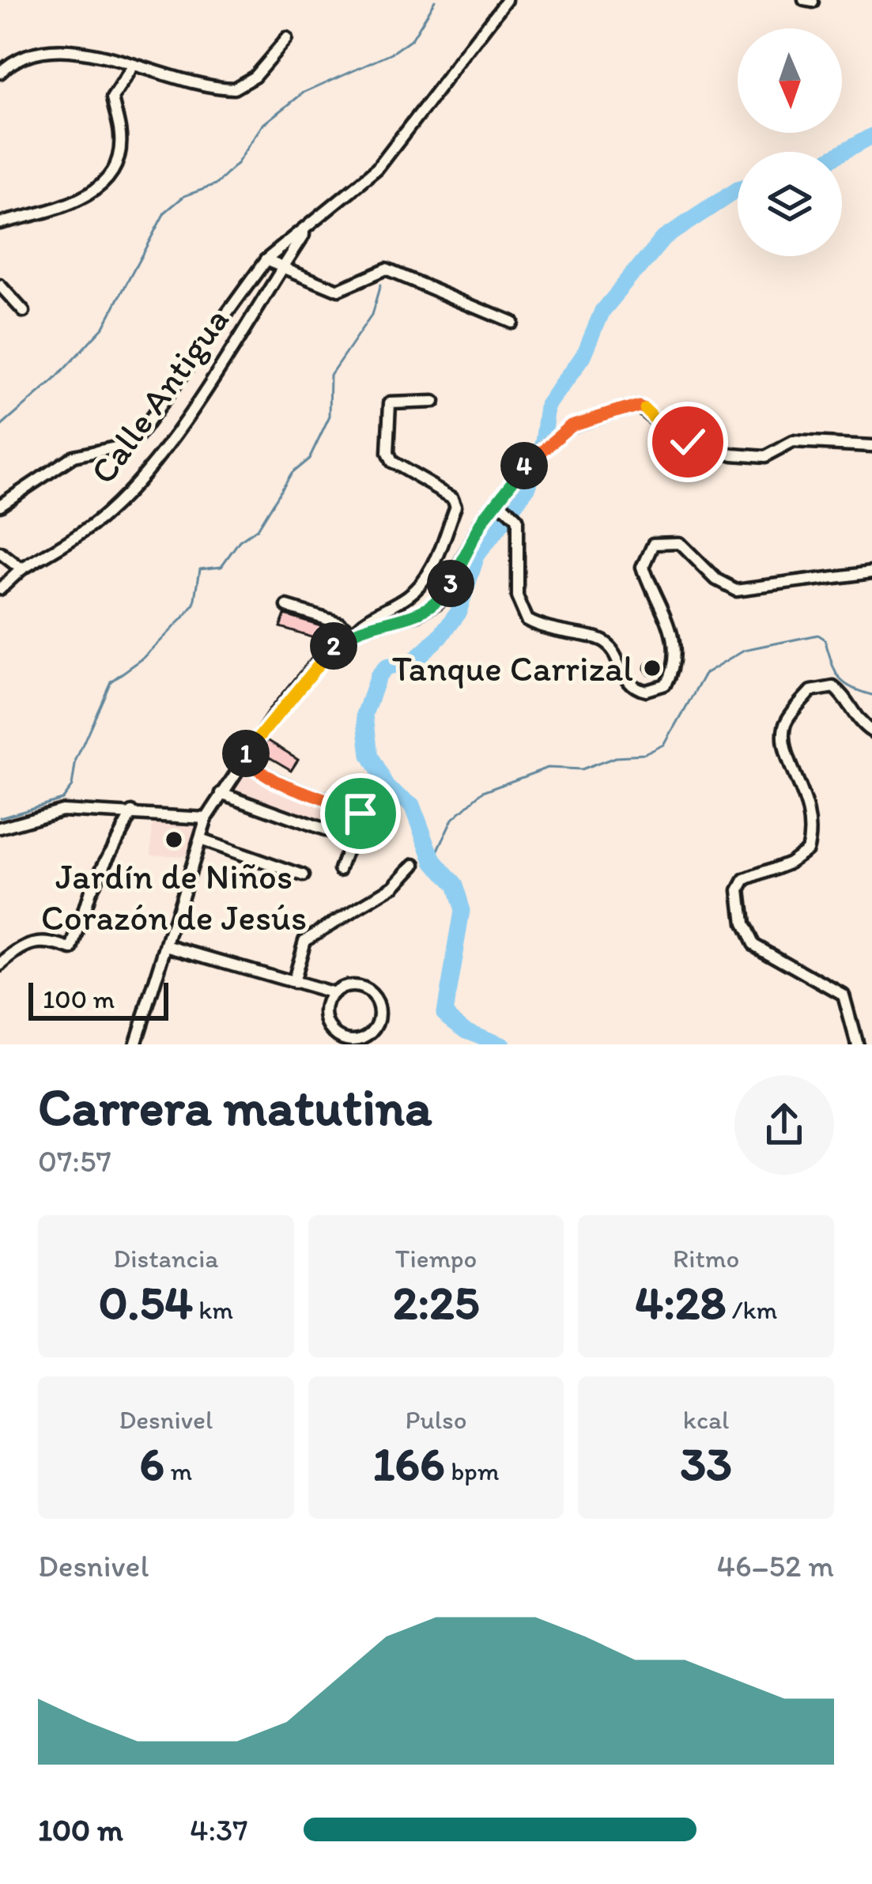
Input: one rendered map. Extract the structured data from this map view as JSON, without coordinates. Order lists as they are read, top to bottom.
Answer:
{
  "streets": {
    "street": ["Calle Antigua"]
  },
  "places": ["Tanque Carrizal", "Jardín de Niños Corazón de Jesús"],
  "scale_bar": "100 m",
  "north": "bottom",
  "page": {
    "pins": [
      "4",
      "3",
      "2",
      "1"
    ],
    "scale": "100 m",
    "heading": ["Carrera matutina", "07:57"],
    "stats": [
      ["Distancia", "0.54 km"],
      ["Tiempo", "2:25"],
      ["Ritmo", "4:28 /km"],
      ["Desnivel", "6 m"],
      ["Pulso", "166 bpm"],
      ["kcal", "33"]
    ],
    "chart": ["Desnivel", "46–52 m"],
    "list": [
      {
        "name": "100 m",
        "note": "4:37"
      }
    ]
  }
}
